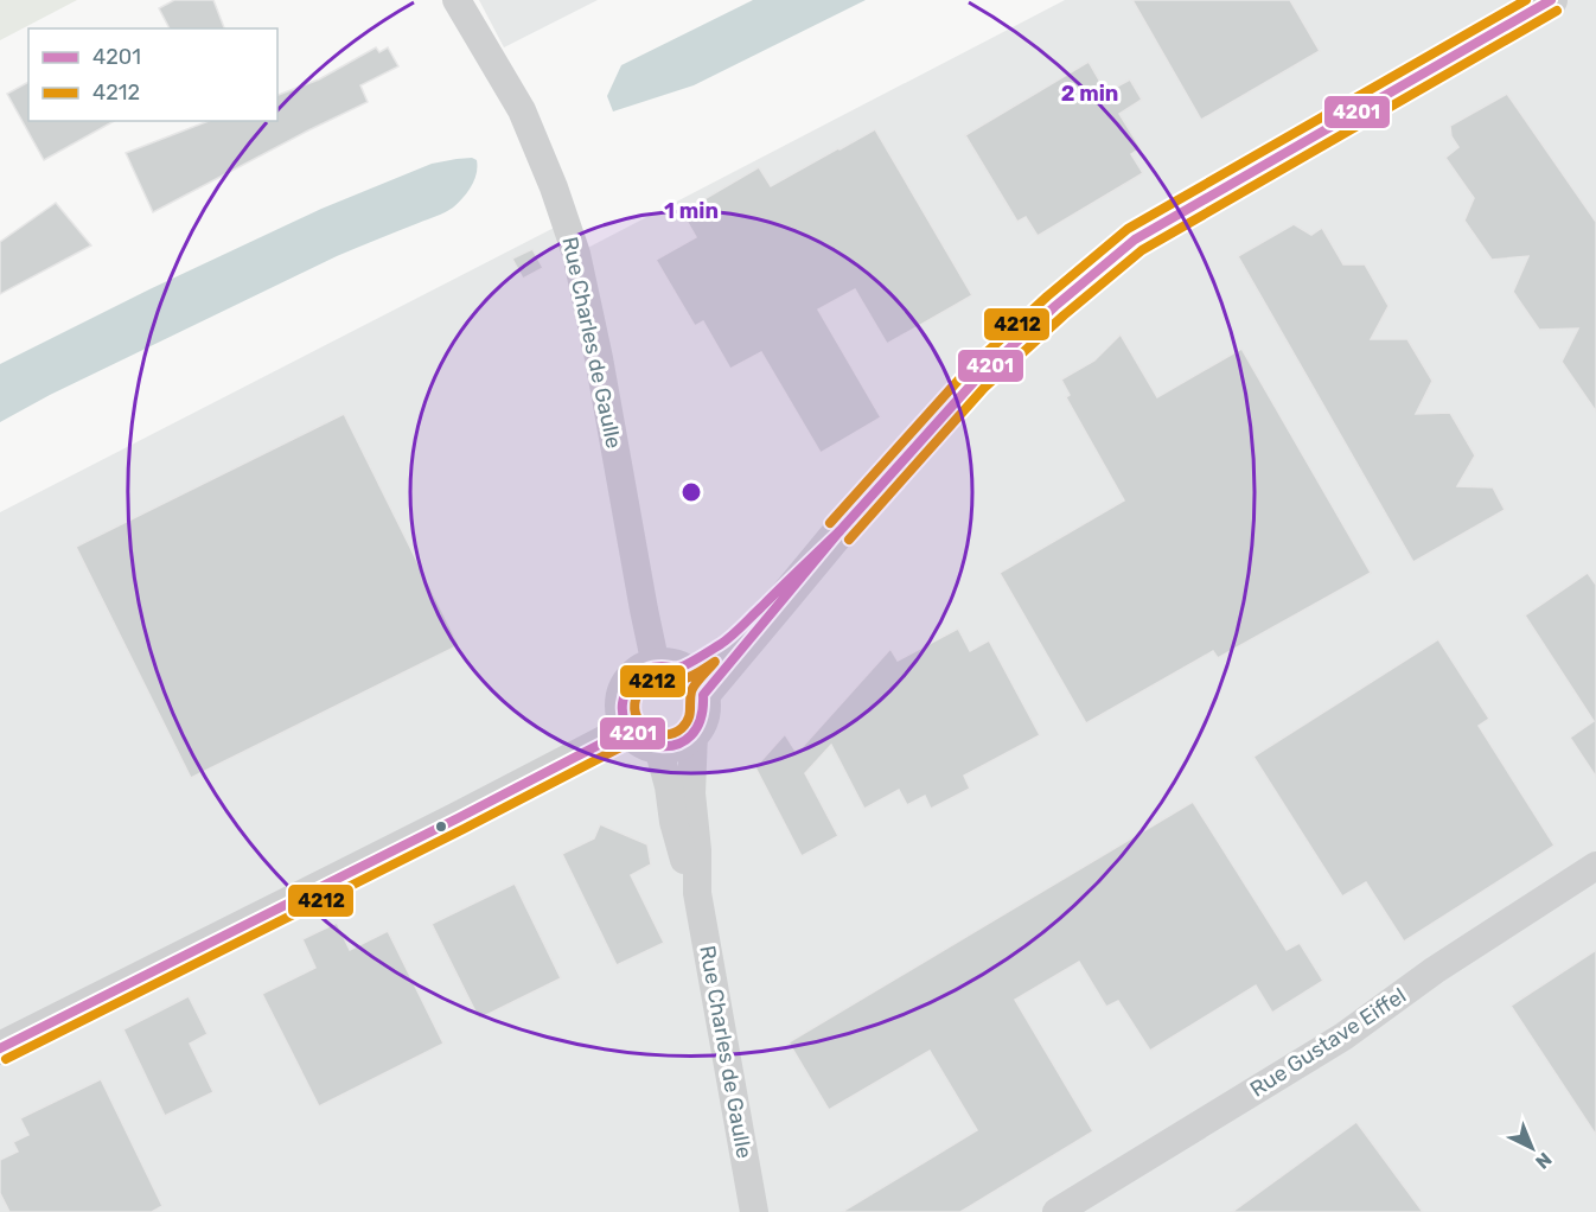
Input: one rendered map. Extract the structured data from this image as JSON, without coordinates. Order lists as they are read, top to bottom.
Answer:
{
  "streets": {
    "street": ["Rue Charles de Gaulle", "Rue Gustave Eiffel"]
  },
  "lines": ["transit line 4201", "transit line 4212"],
  "legend": ["4201", "4212"],
  "north": "bottom right",
  "rings": ["2 min", "1 min"]
}
